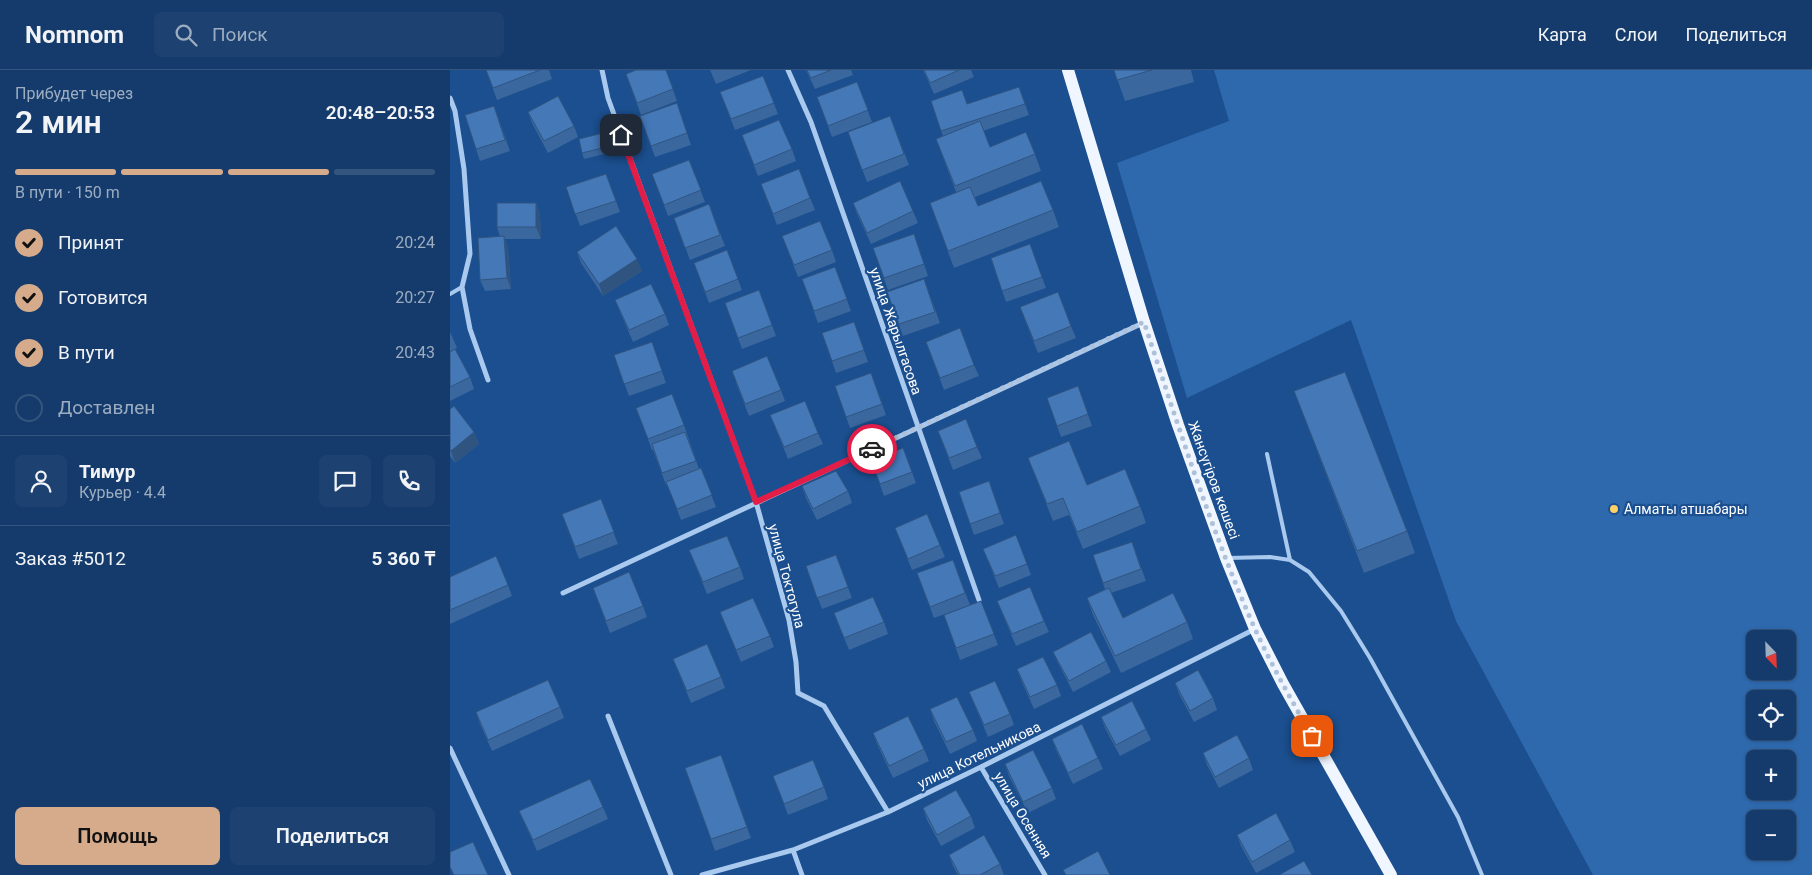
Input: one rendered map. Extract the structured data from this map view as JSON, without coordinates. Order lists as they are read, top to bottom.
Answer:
{
  "streets": {
    "main road": ["Жансүгіров көшесі"],
    "street": [
      "улица Жарылгасова",
      "улица Токтогула",
      "улица Котельникова",
      "улица Осенняя"
    ]
  },
  "crossings": [
    ["Жансүгіров көшесі", "улица Котельникова"],
    ["улица Токтогула", "улица Котельникова"],
    ["улица Котельникова", "улица Осенняя"]
  ],
  "places": ["Алматы атшабары"],
  "north": "bottom right",
  "page": {
    "header": "Nomnom",
    "search": "Поиск",
    "nav": ["Карта", "Слои", "Поделиться"],
    "heading": ["2 мин", "Прибудет через", "20:48–20:53"],
    "panel": [
      "Тимур",
      "Курьер · 4.4",
      "Заказ #5012",
      "5 360 ₸"
    ],
    "bar": "В пути · 150 m",
    "list": [
      ["Принят", "20:24"],
      ["Готовится", "20:27"],
      ["В пути", "20:43"],
      "Доставлен"
    ],
    "map_buttons": ["+", "−"],
    "buttons": ["Помощь", "Поделиться"]
  }
}
